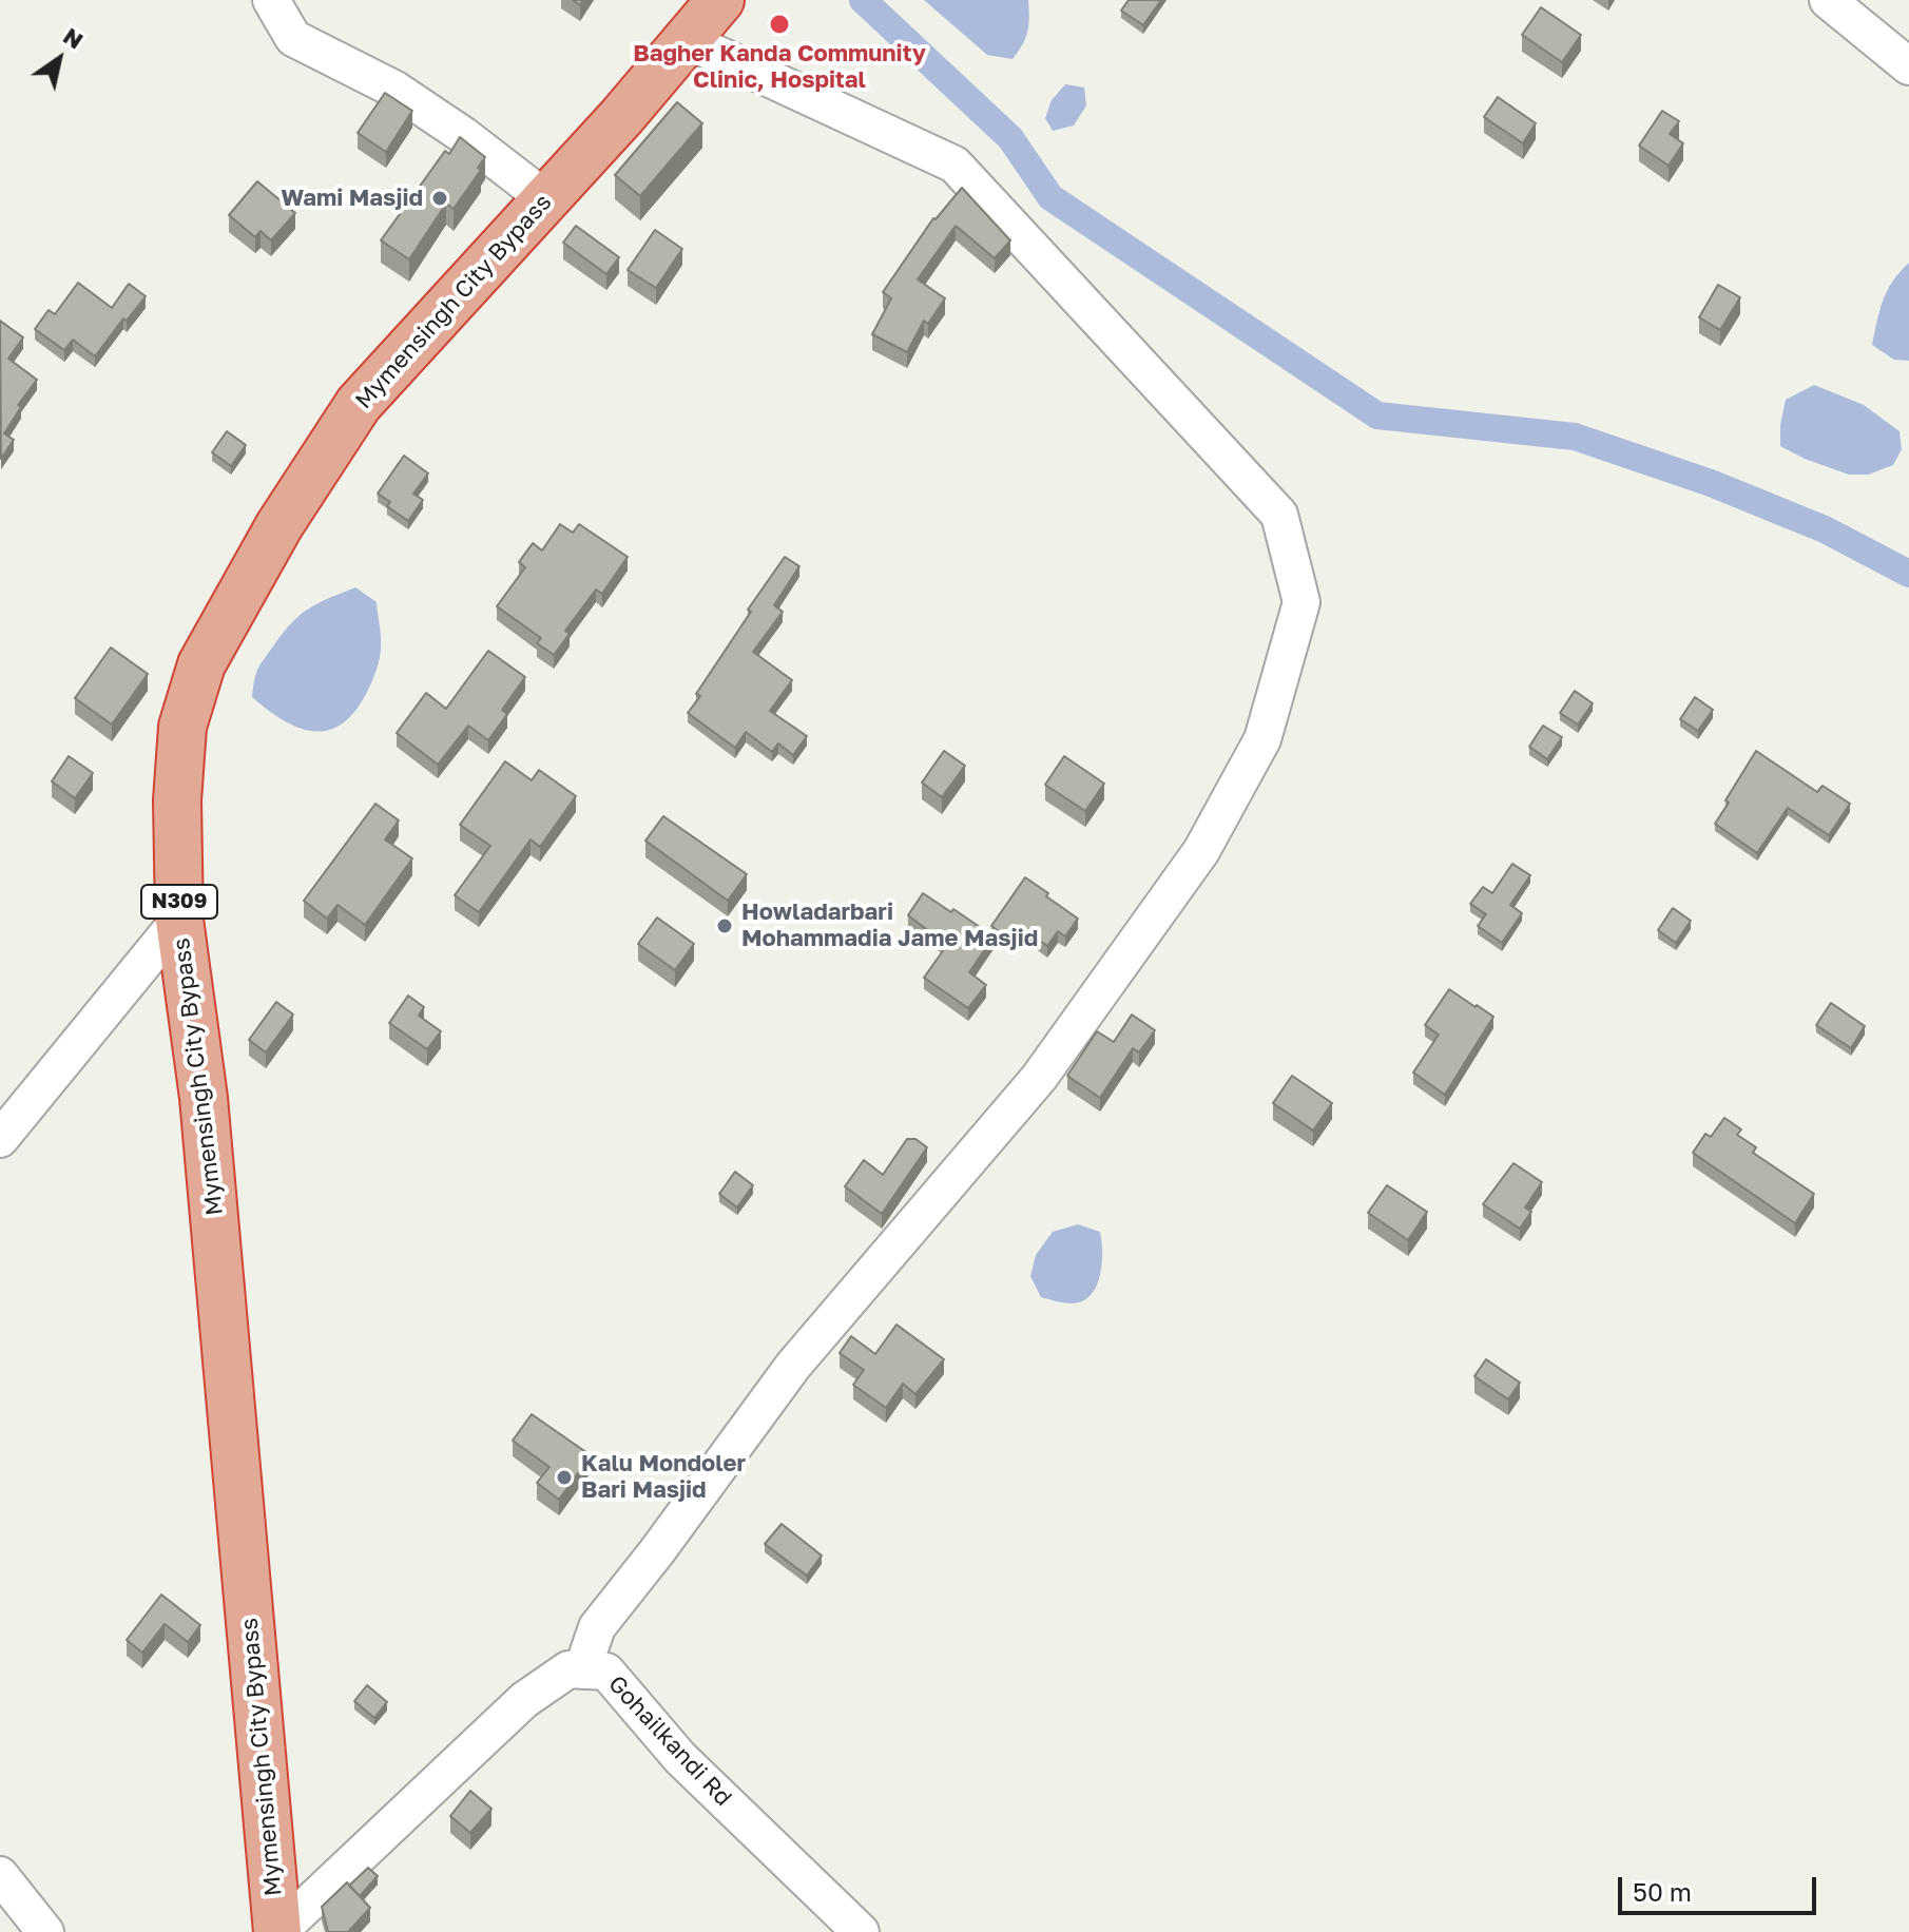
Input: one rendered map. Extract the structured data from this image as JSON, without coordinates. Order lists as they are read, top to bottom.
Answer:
{
  "streets": {
    "highway": ["Mymensingh City Bypass", "N309"],
    "street": ["Gohailkandi Rd"]
  },
  "crossings": [
    ["Mymensingh City Bypass", "Gohailkandi Rd"]
  ],
  "places": [
    "Bagher Kanda Community Clinic, Hospital",
    "Wami Masjid",
    "Howladarbari Mohammadia Jame Masjid",
    "Kalu Mondoler Bari Masjid"
  ],
  "scale_bar": "50 m",
  "north": "top right"
}
